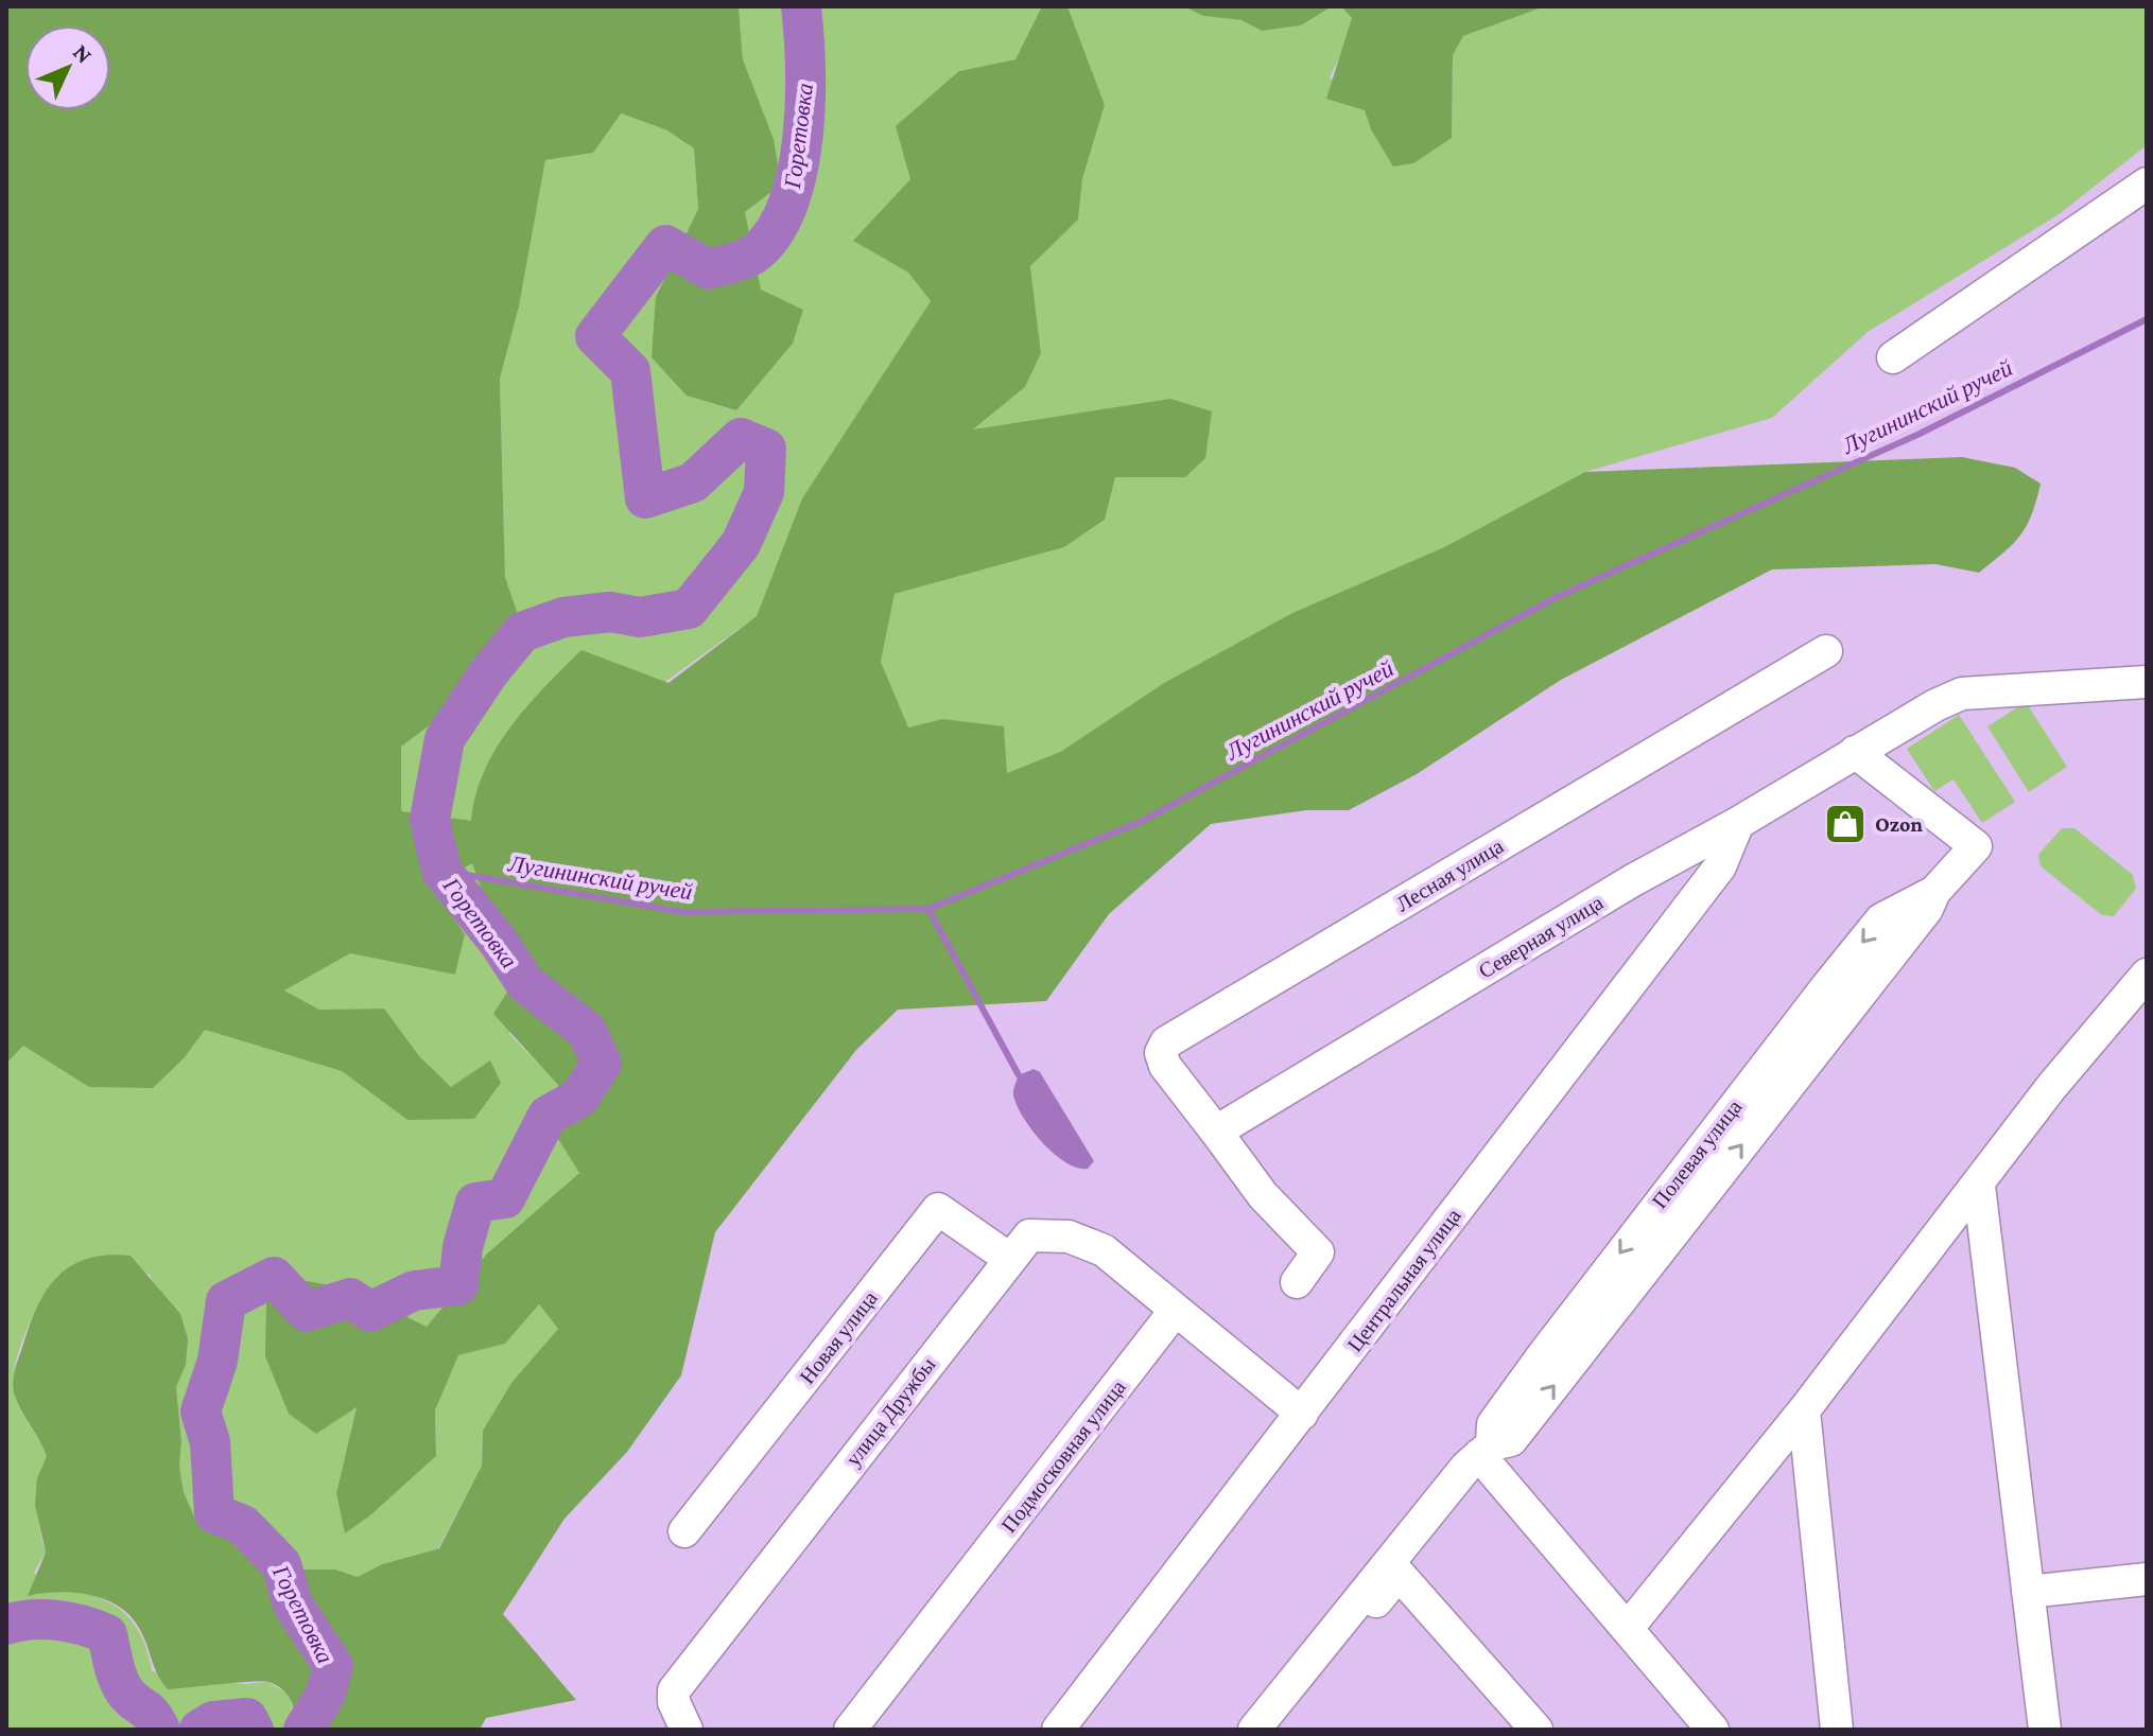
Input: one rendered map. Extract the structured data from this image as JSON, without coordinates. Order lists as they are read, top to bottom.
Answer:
{
  "streets": {
    "street": [
      "Лесная улица",
      "Северная улица",
      "Полевая улица",
      "Центральная улица",
      "Новая улица",
      "улица Дружбы",
      "Подмосковная улица"
    ]
  },
  "crossings": [
    ["Лесная улица", "Северная улица"],
    ["Северная улица", "Полевая улица"],
    ["Северная улица", "Центральная улица"],
    ["Новая улица", "улица Дружбы"],
    ["улица Дружбы", "Подмосковная улица"]
  ],
  "water": ["Горетовка", "Лугининский ручей"],
  "places": {
    "shop": ["Ozon"]
  },
  "north": "top right"
}
